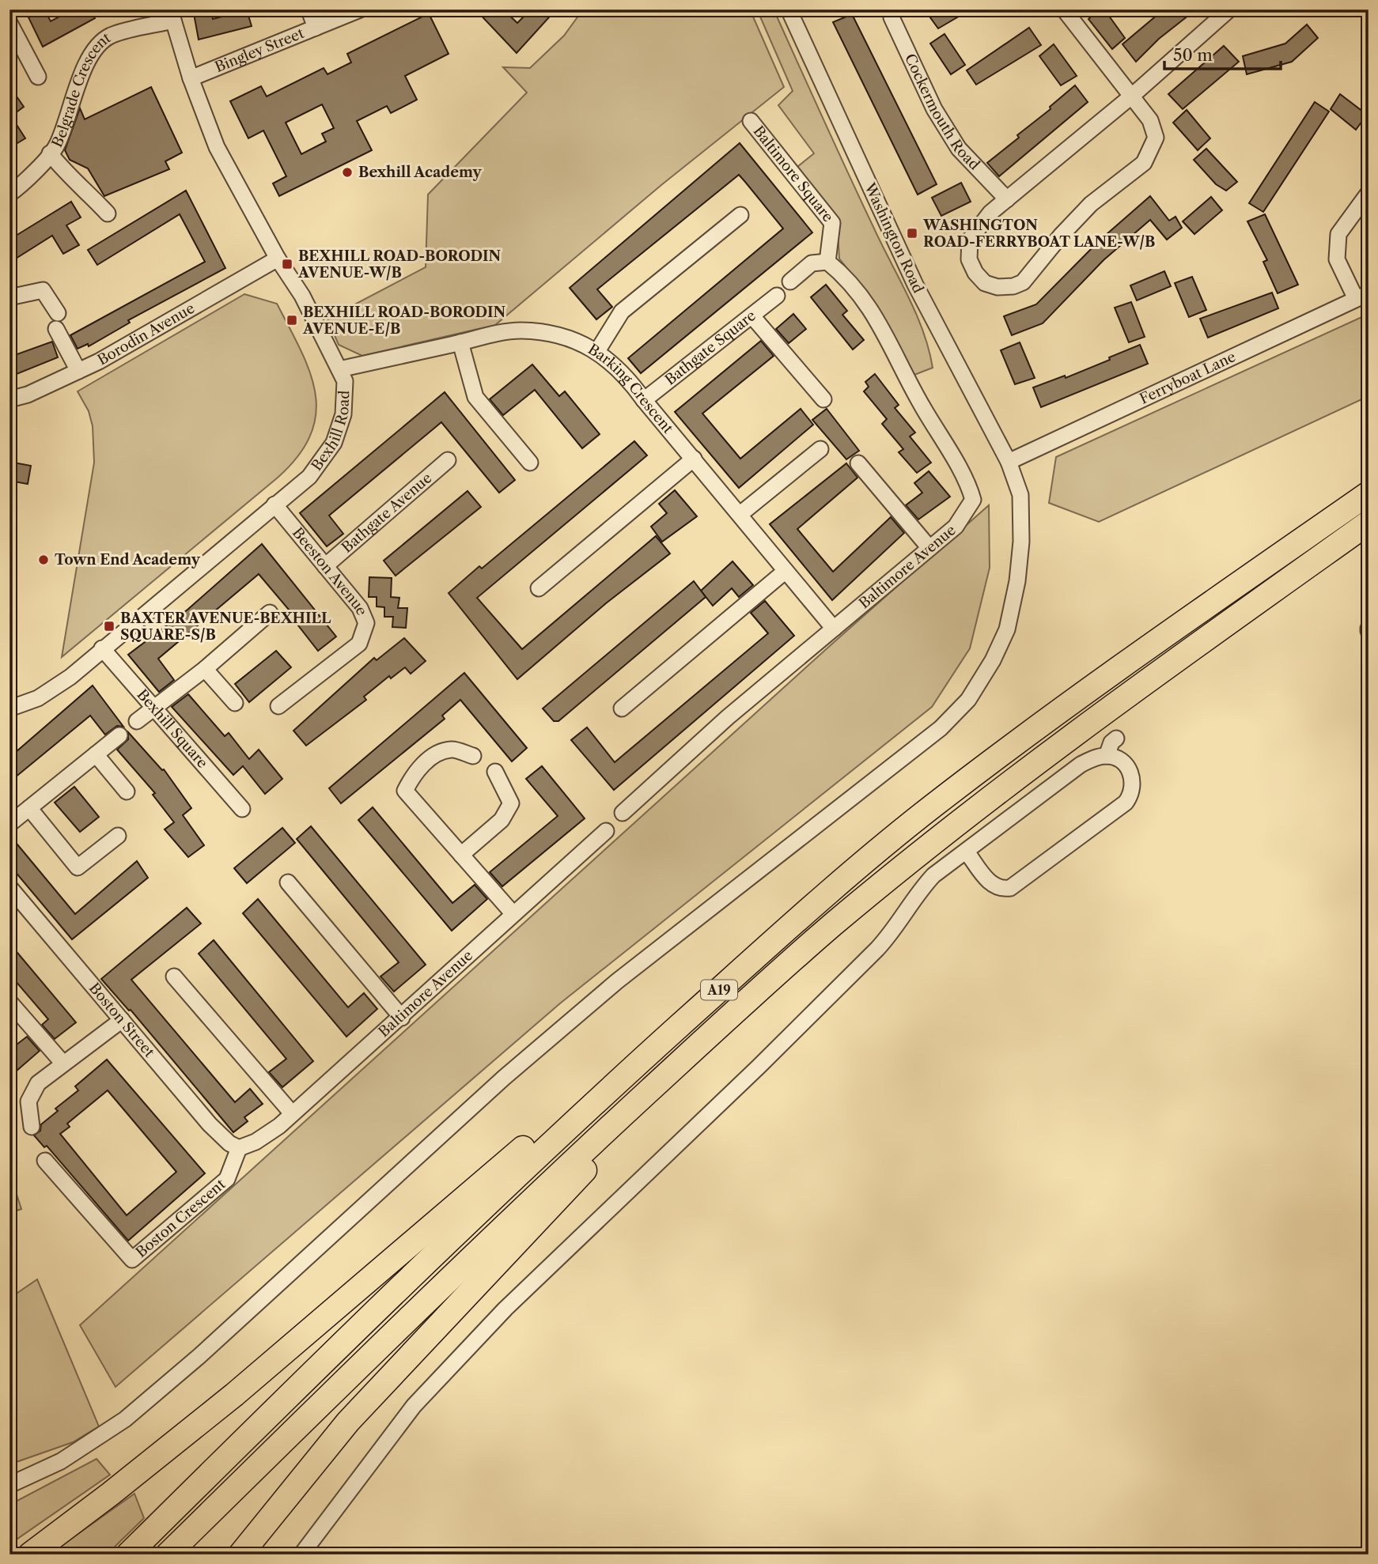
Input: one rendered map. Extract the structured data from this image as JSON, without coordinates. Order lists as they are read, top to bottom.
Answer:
{
  "streets": {
    "highway": ["A19"],
    "street": [
      "Bingley Street",
      "Belgrade Crescent",
      "Cockermouth Road",
      "Baltimore Square",
      "Washington Road",
      "Borodin Avenue",
      "Bathgate Square",
      "Ferryboat Lane",
      "Barking Crescent",
      "Bexhill Road",
      "Bathgate Avenue",
      "Baltimore Avenue",
      "Beeston Avenue",
      "Bexhill Square",
      "Boston Street",
      "Boston Crescent"
    ]
  },
  "crossings": [
    ["Bingley Street", "Bexhill Road"],
    ["Belgrade Crescent", "Bexhill Road"],
    ["Baltimore Square", "Baltimore Avenue"],
    ["Washington Road", "Ferryboat Lane"],
    ["Borodin Avenue", "Bexhill Road"],
    ["Bathgate Square", "Barking Crescent"],
    ["Barking Crescent", "Bexhill Road"],
    ["Barking Crescent", "Baltimore Avenue"],
    ["Bexhill Road", "Beeston Avenue"],
    ["Bexhill Road", "Bexhill Square"],
    ["Bathgate Avenue", "Beeston Avenue"],
    ["Baltimore Avenue", "Boston Street"],
    ["Baltimore Avenue", "Boston Crescent"],
    ["Boston Street", "Boston Crescent"]
  ],
  "places": {
    "other": ["Bexhill Academy", "Town End Academy"],
    "transit": [
      "WASHINGTON ROAD-FERRYBOAT LANE-W/B",
      "BEXHILL ROAD-BORODIN AVENUE-W/B",
      "BEXHILL ROAD-BORODIN AVENUE-E/B",
      "BAXTER AVENUE-BEXHILL SQUARE-S/B"
    ]
  },
  "scale_bar": "50 m"
}
